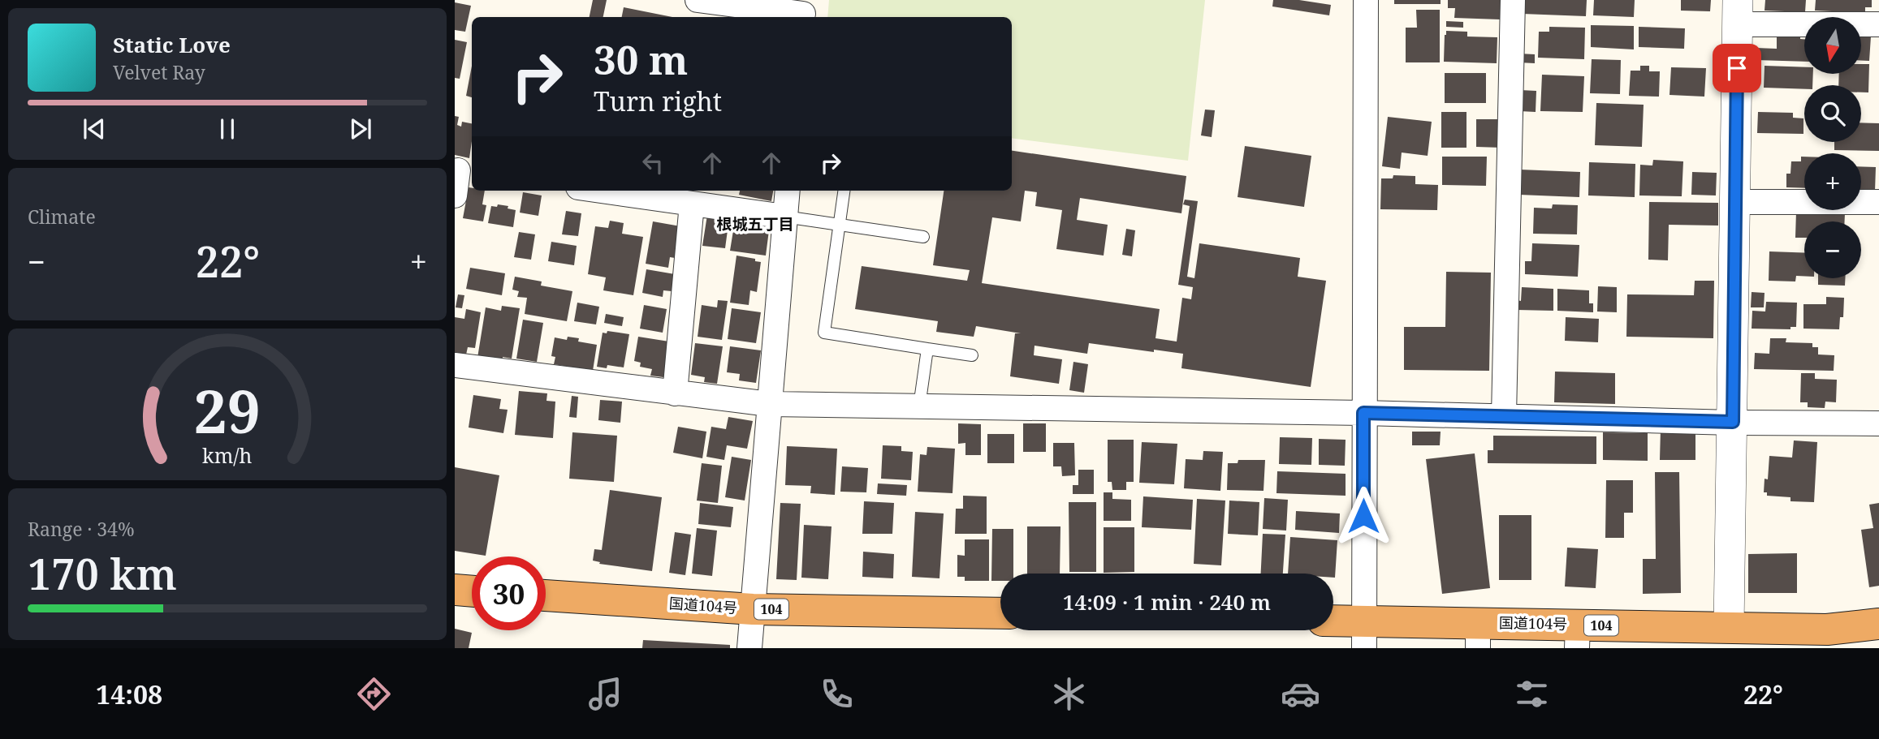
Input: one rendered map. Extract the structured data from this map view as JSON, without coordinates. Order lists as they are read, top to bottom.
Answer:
{
  "streets": {
    "highway": ["国道104号", "104"]
  },
  "districts": ["根城五丁目"],
  "north": "bottom",
  "page": {
    "map_buttons": ["+", "−"],
    "turn": ["30 m", "Turn right"],
    "song": ["Static Love", "Velvet Ray"],
    "tile": [
      "Climate",
      ["Range · 34%", "170 km"]
    ],
    "heat": ["−", "22°", "+"],
    "limit": "30",
    "trip": "14:09 · 1 min · 240 m",
    "tabs": ["14:08", "22°"],
    "gauge": ["29", "km/h"]
  }
}
